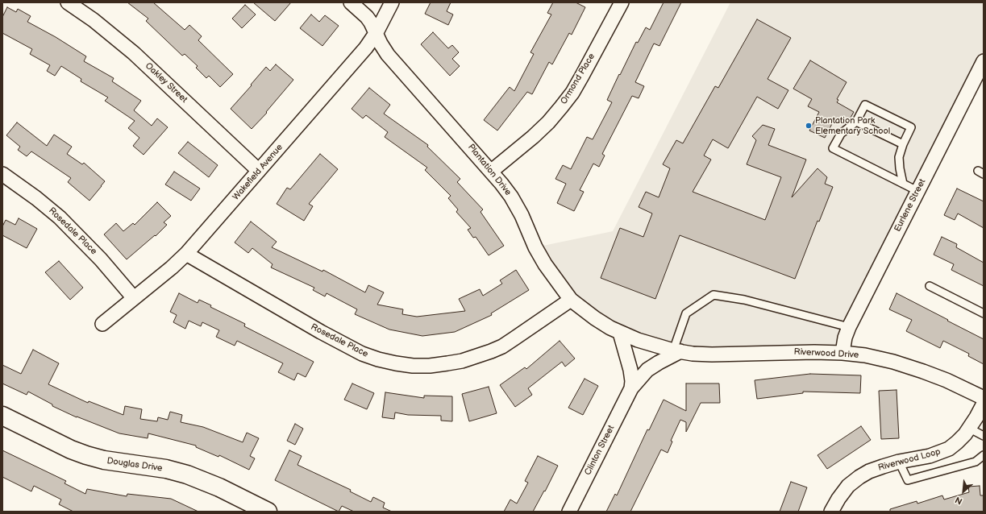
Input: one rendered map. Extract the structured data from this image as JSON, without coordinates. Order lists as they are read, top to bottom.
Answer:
{
  "streets": {
    "street": [
      "Ormond Place",
      "Oakley Street",
      "Plantation Drive",
      "Wakefield Avenue",
      "Eurlene Street",
      "Rosedale Place",
      "Riverwood Drive",
      "Clinton Street",
      "Riverwood Loop",
      "Douglas Drive"
    ]
  },
  "crossings": [
    ["Ormond Place", "Plantation Drive"],
    ["Oakley Street", "Wakefield Avenue"],
    ["Plantation Drive", "Wakefield Avenue"],
    ["Plantation Drive", "Rosedale Place"],
    ["Plantation Drive", "Riverwood Drive"],
    ["Plantation Drive", "Clinton Street"],
    ["Wakefield Avenue", "Rosedale Place"],
    ["Eurlene Street", "Riverwood Drive"],
    ["Riverwood Drive", "Clinton Street"]
  ],
  "places": ["Plantation Park Elementary School"],
  "north": "bottom left"
}
